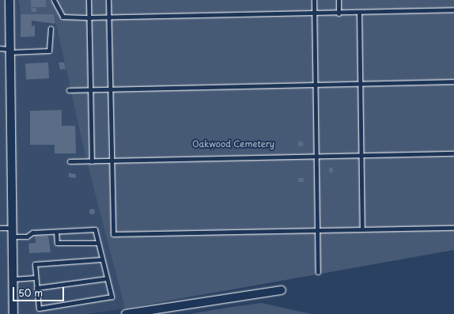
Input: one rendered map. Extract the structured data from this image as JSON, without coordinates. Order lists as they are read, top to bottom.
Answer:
{
  "parks": ["Oakwood Cemetery"],
  "scale_bar": "50 m"
}
